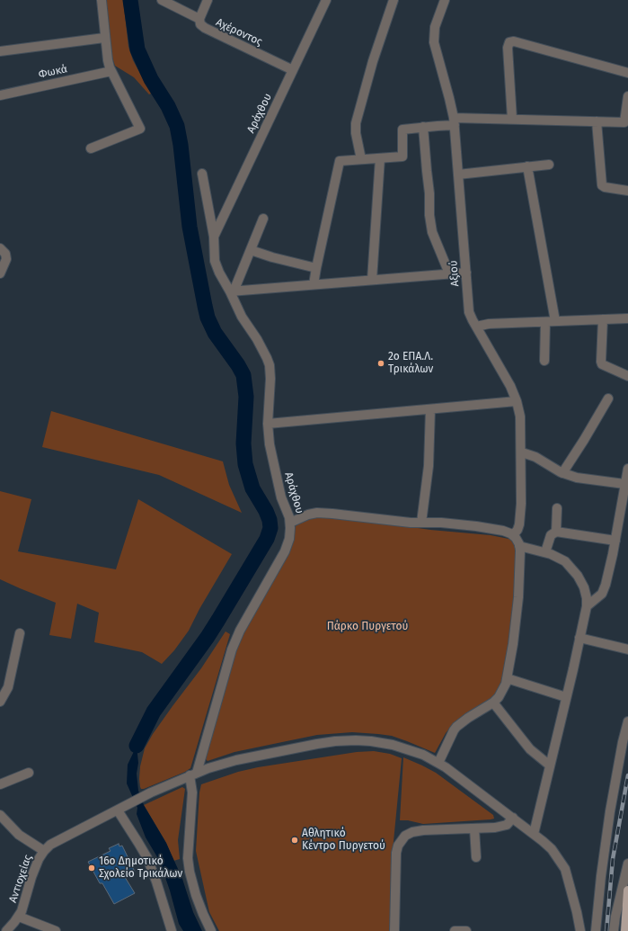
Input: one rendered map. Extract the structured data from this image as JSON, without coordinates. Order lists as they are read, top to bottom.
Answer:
{
  "streets": {
    "street": [
      "Αχέροντος",
      "Φωκά",
      "Αράχθου",
      "Αξιού",
      "Αντιοχείας"
    ]
  },
  "crossings": [
    ["Αχέροντος", "Αράχθου"]
  ],
  "parks": ["Πάρκο Πυργετού"],
  "places": ["2ο ΕΠΑ.Λ. Τρικάλων", "Αθλητικό Κέντρο Πυργετού", "16ο Δημοτικό Σχολείο Τρικάλων"]
}
